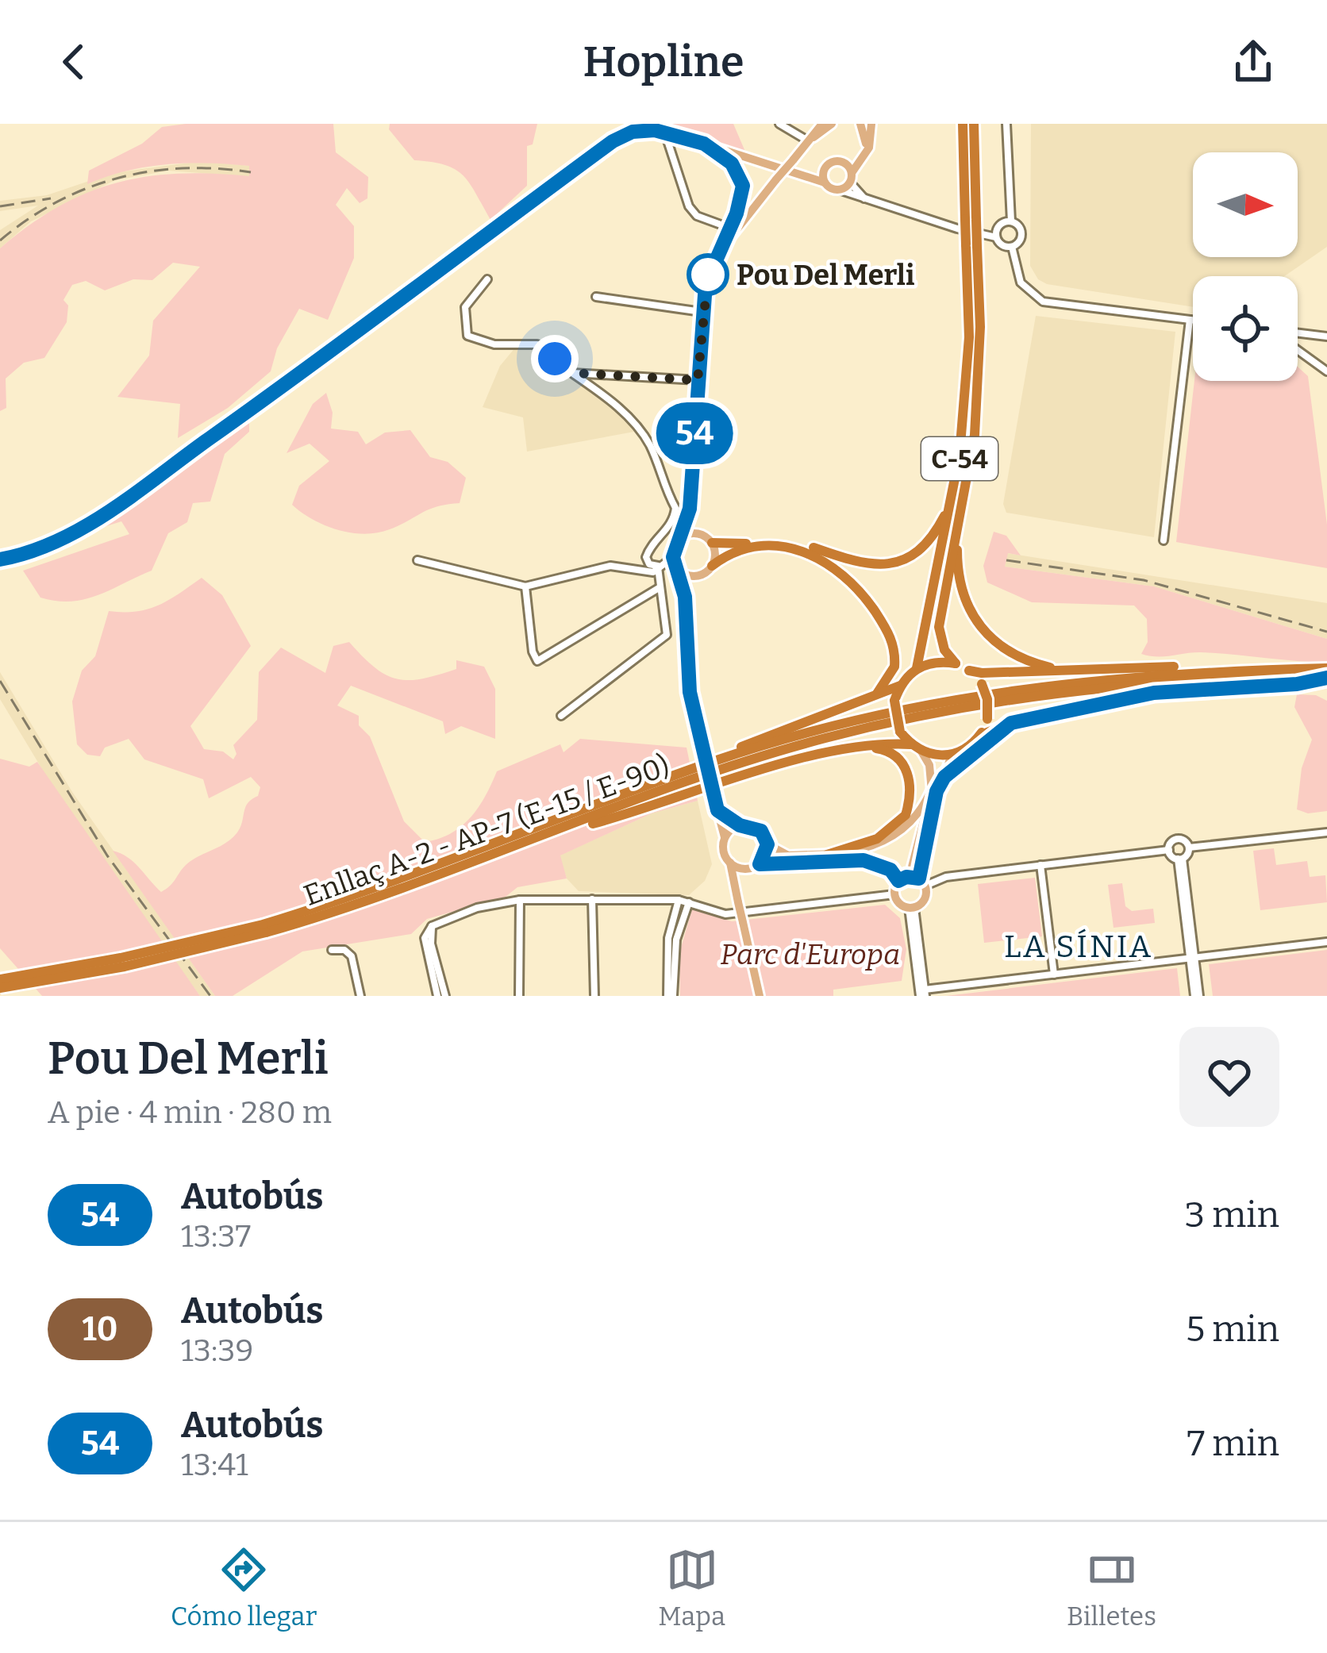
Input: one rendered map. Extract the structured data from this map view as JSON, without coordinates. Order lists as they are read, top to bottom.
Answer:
{
  "streets": {
    "highway": ["C-54", "Enllaç A-2 - AP-7 (E-15 / E-90)"]
  },
  "districts": ["LA SÍNIA"],
  "parks": ["Parc d'Europa"],
  "places": ["Pou Del Merli"],
  "lines": ["bus line 54"],
  "north": "right",
  "page": {
    "header": "Hopline",
    "on_map": "54",
    "heading": ["Pou Del Merli", "A pie · 4 min · 280 m"],
    "list": [
      {
        "mark": "54",
        "name": "Autobús",
        "note": "13:37",
        "value": "3 min"
      },
      {
        "mark": "10",
        "name": "Autobús",
        "note": "13:39",
        "value": "5 min"
      },
      {
        "mark": "54",
        "name": "Autobús",
        "note": "13:41",
        "value": "7 min"
      }
    ],
    "tabs": ["Cómo llegar", "Mapa", "Billetes"]
  }
}
